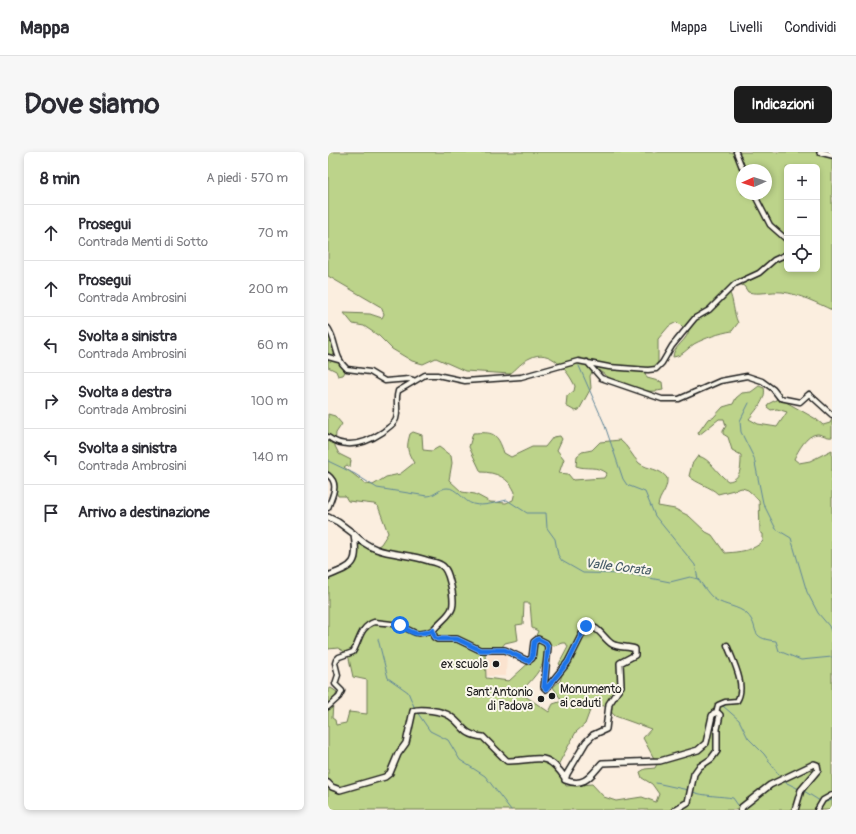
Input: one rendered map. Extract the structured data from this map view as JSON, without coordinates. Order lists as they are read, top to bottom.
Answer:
{
  "water": ["Valle Corata"],
  "places": ["ex scuola", "Monumento ai caduti", "Sant'Antonio di Padova"],
  "north": "left",
  "page": {
    "header": "Mappa",
    "nav": ["Mappa", "Livelli", "Condividi"],
    "buttons": "Indicazioni",
    "title": "Dove siamo",
    "heading": ["8 min", "A piedi · 570 m"],
    "map_buttons": ["+", "−"],
    "list": [
      ["Prosegui", "Contrada Menti di Sotto", "70 m"],
      ["Prosegui", "Contrada Ambrosini", "200 m"],
      ["Svolta a sinistra", "Contrada Ambrosini", "60 m"],
      ["Svolta a destra", "Contrada Ambrosini", "100 m"],
      ["Svolta a sinistra", "Contrada Ambrosini", "140 m"],
      "Arrivo a destinazione"
    ]
  }
}
